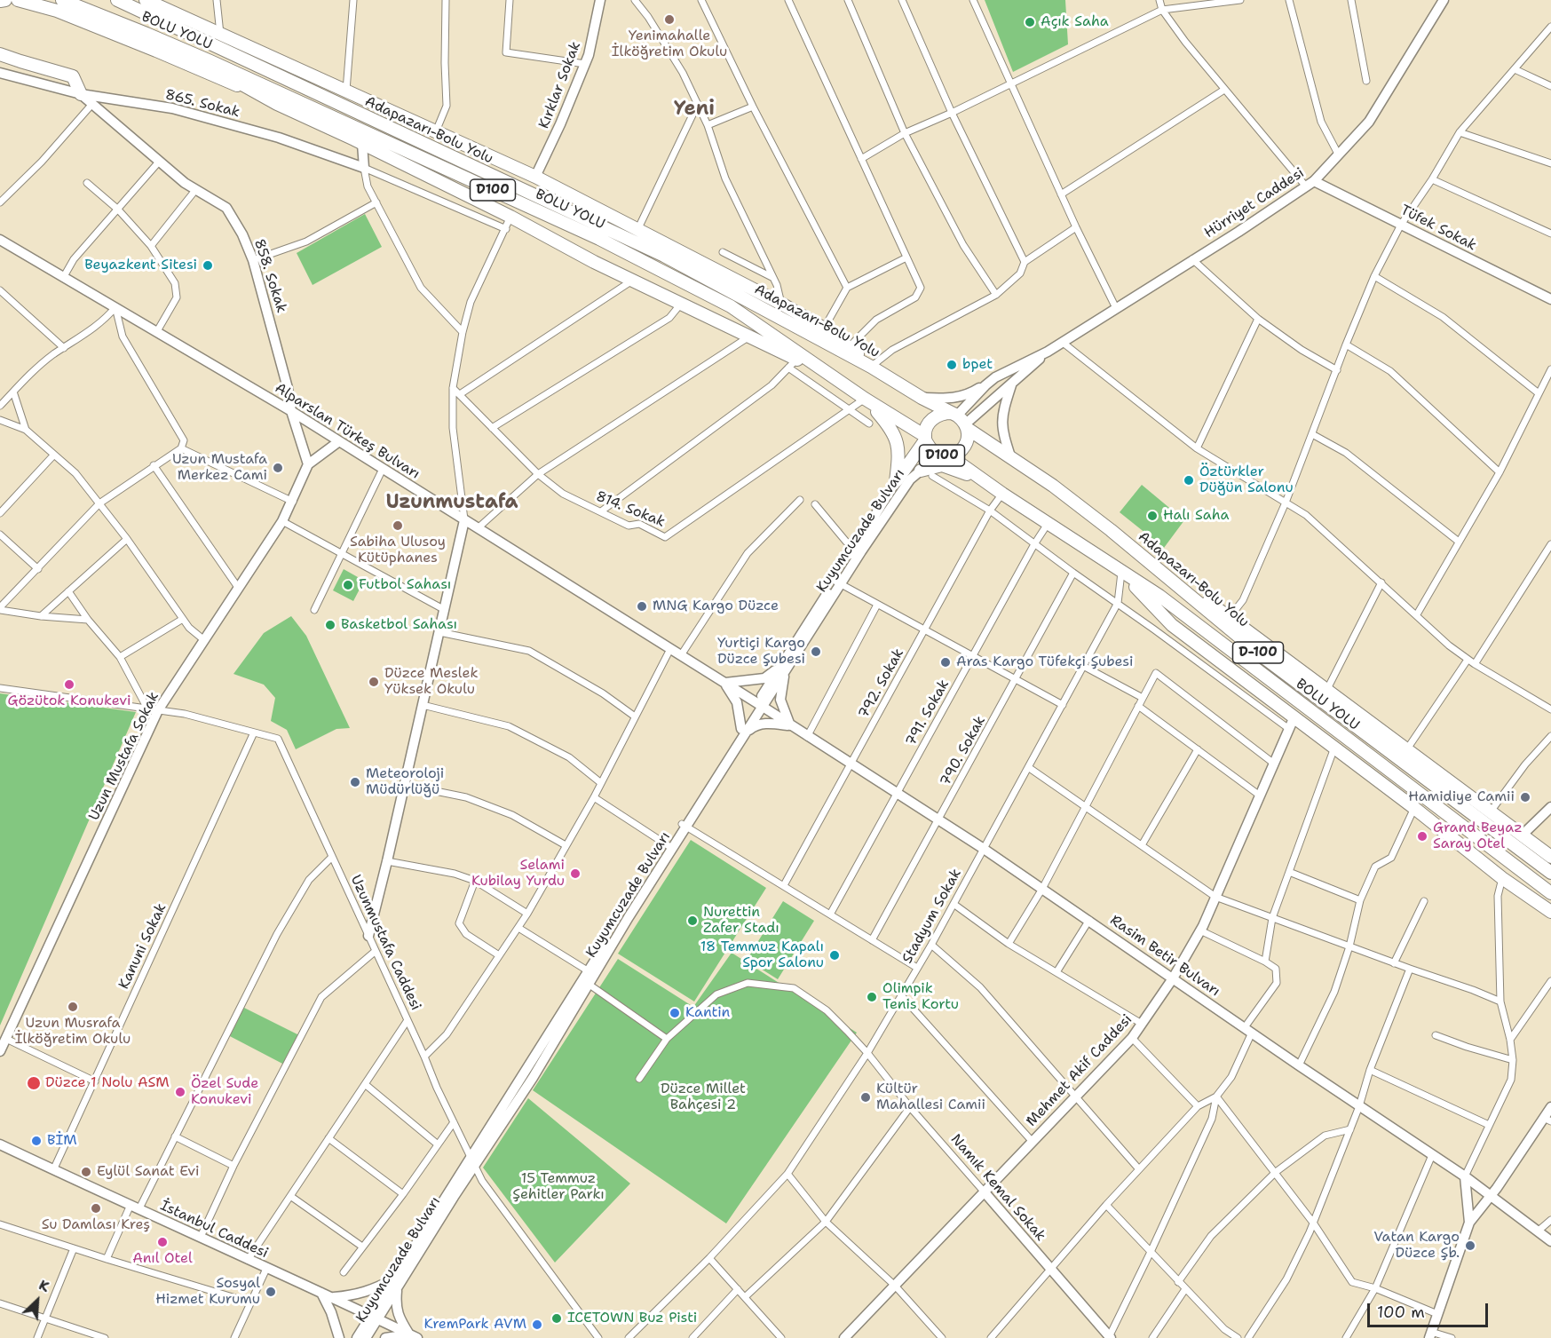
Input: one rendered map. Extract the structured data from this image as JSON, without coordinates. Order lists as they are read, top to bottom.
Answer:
{
  "streets": {
    "highway": [
      "BOLU YOLU",
      "Adapazarı-Bolu Yolu",
      "D100",
      "D-100"
    ],
    "main road": [
      "Kırklar Sokak",
      "865. Sokak",
      "Hürriyet Caddesi",
      "Tüfek Sokak",
      "858. Sokak",
      "Alparslan Türkeş Bulvarı",
      "Kuyumcuzade Bulvarı",
      "Uzun Mustafa Sokak",
      "Rasim Betir Bulvarı",
      "Mehmet Akif Caddesi",
      "Namık Kemal Sokak",
      "İstanbul Caddesi"
    ],
    "street": [
      "814. Sokak",
      "792. Sokak",
      "791. Sokak",
      "790. Sokak",
      "Stadyum Sokak",
      "Uzunmustafa Caddesi",
      "Kanuni Sokak"
    ]
  },
  "crossings": [
    ["BOLU YOLU", "Adapazarı-Bolu Yolu"],
    ["BOLU YOLU", "D100"],
    ["BOLU YOLU", "Hürriyet Caddesi"],
    ["BOLU YOLU", "814. Sokak"],
    ["BOLU YOLU", "792. Sokak"],
    ["BOLU YOLU", "791. Sokak"],
    ["865. Sokak", "858. Sokak"],
    ["Adapazarı-Bolu Yolu", "D100"],
    ["Adapazarı-Bolu Yolu", "Hürriyet Caddesi"],
    ["D100", "Hürriyet Caddesi"],
    ["Hürriyet Caddesi", "Tüfek Sokak"],
    ["858. Sokak", "Alparslan Türkeş Bulvarı"],
    ["858. Sokak", "Uzun Mustafa Sokak"],
    ["Alparslan Türkeş Bulvarı", "Kuyumcuzade Bulvarı"],
    ["Alparslan Türkeş Bulvarı", "Uzun Mustafa Sokak"],
    ["Alparslan Türkeş Bulvarı", "Rasim Betir Bulvarı"],
    ["Kuyumcuzade Bulvarı", "Uzunmustafa Caddesi"],
    ["Kuyumcuzade Bulvarı", "Rasim Betir Bulvarı"],
    ["Kuyumcuzade Bulvarı", "İstanbul Caddesi"],
    ["792. Sokak", "Rasim Betir Bulvarı"],
    ["791. Sokak", "Rasim Betir Bulvarı"],
    ["790. Sokak", "Rasim Betir Bulvarı"],
    ["Stadyum Sokak", "Rasim Betir Bulvarı"],
    ["Stadyum Sokak", "Namık Kemal Sokak"],
    ["Uzunmustafa Caddesi", "Kanuni Sokak"],
    ["Kanuni Sokak", "İstanbul Caddesi"],
    ["Rasim Betir Bulvarı", "Mehmet Akif Caddesi"],
    ["Mehmet Akif Caddesi", "Namık Kemal Sokak"]
  ],
  "districts": ["Yeni", "Uzunmustafa"],
  "parks": ["Düzce Millet Bahçesi 2", "15 Temmuz Şehitler Parkı"],
  "places": [
    "Yenimahalle İlköğretim Okulu",
    "Açık Saha",
    "Beyazkent Sitesi",
    "bpet",
    "Uzun Mustafa Merkez Cami",
    "Öztürkler Düğün Salonu",
    "Halı Saha",
    "Sabiha Ulusoy Kütüphanes",
    "Futbol Sahası",
    "MNG Kargo Düzce",
    "Basketbol Sahası",
    "Yurtiçi Kargo Düzce Şubesi",
    "Aras Kargo Tüfekçi Şubesi",
    "Düzce Meslek Yüksek Okulu",
    "Gözütok Konukevi",
    "Meteoroloji Müdürlüğü",
    "Hamidiye Camii",
    "Grand Beyaz Saray Otel",
    "Selami Kubilay Yurdu",
    "Nurettin Zafer Stadı",
    "18 Temmuz Kapalı Spor Salonu",
    "Olimpik Tenis Kortu",
    "Uzun Musrafa İlköğretim Okulu",
    "Kantin",
    "Düzce 1 Nolu ASM",
    "Özel Sude Konukevi",
    "Kültür Mahallesi Camii",
    "BİM",
    "Eylül Sanat Evi",
    "Su Damlası Kreş",
    "Anıl Otel",
    "Vatan Kargo Düzce Şb.",
    "Sosyal Hizmet Kurumu",
    "ICETOWN Buz Pisti",
    "KremPark AVM"
  ],
  "scale_bar": "100 m",
  "north": "top right"
}
